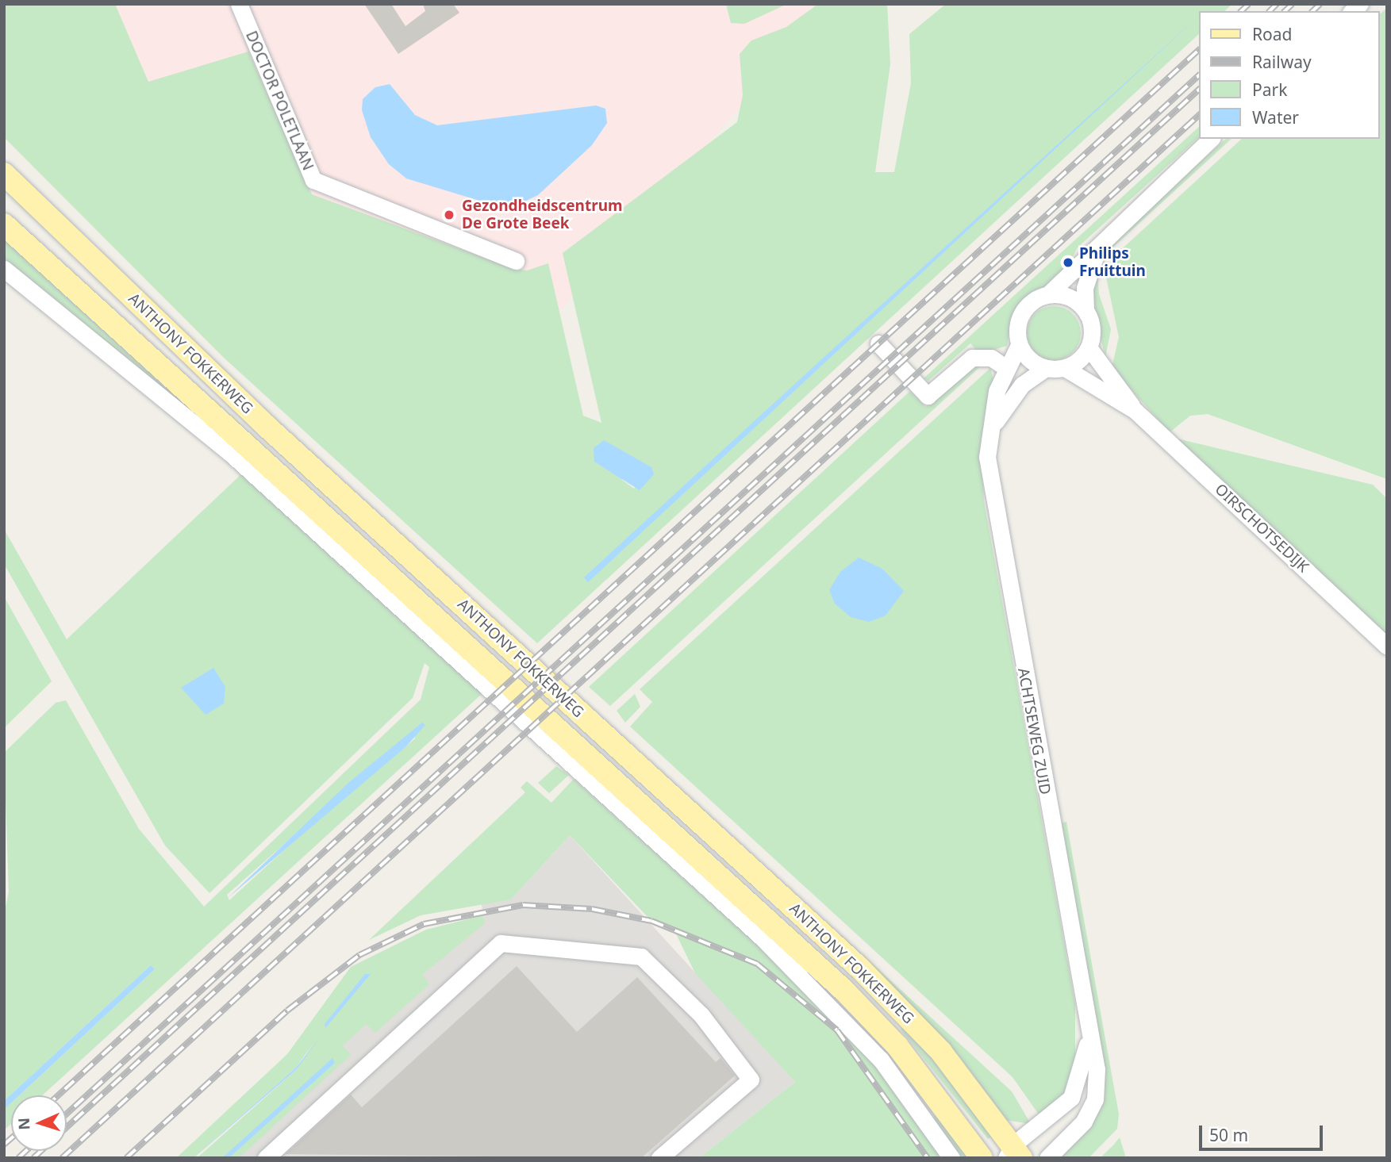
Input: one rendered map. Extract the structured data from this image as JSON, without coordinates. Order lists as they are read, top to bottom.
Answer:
{
  "streets": {
    "main road": ["ANTHONY FOKKERWEG"],
    "street": ["DOCTOR POLETLAAN", "OIRSCHOTSEDIJK", "ACHTSEWEG ZUID"]
  },
  "crossings": [
    ["ANTHONY FOKKERWEG", "ACHTSEWEG ZUID"],
    ["OIRSCHOTSEDIJK", "ACHTSEWEG ZUID"]
  ],
  "places": ["Gezondheidscentrum De Grote Beek", "Philips Fruittuin"],
  "legend": [
    "Road",
    "Railway",
    "Park",
    "Water"
  ],
  "scale_bar": "50 m",
  "north": "left"
}
